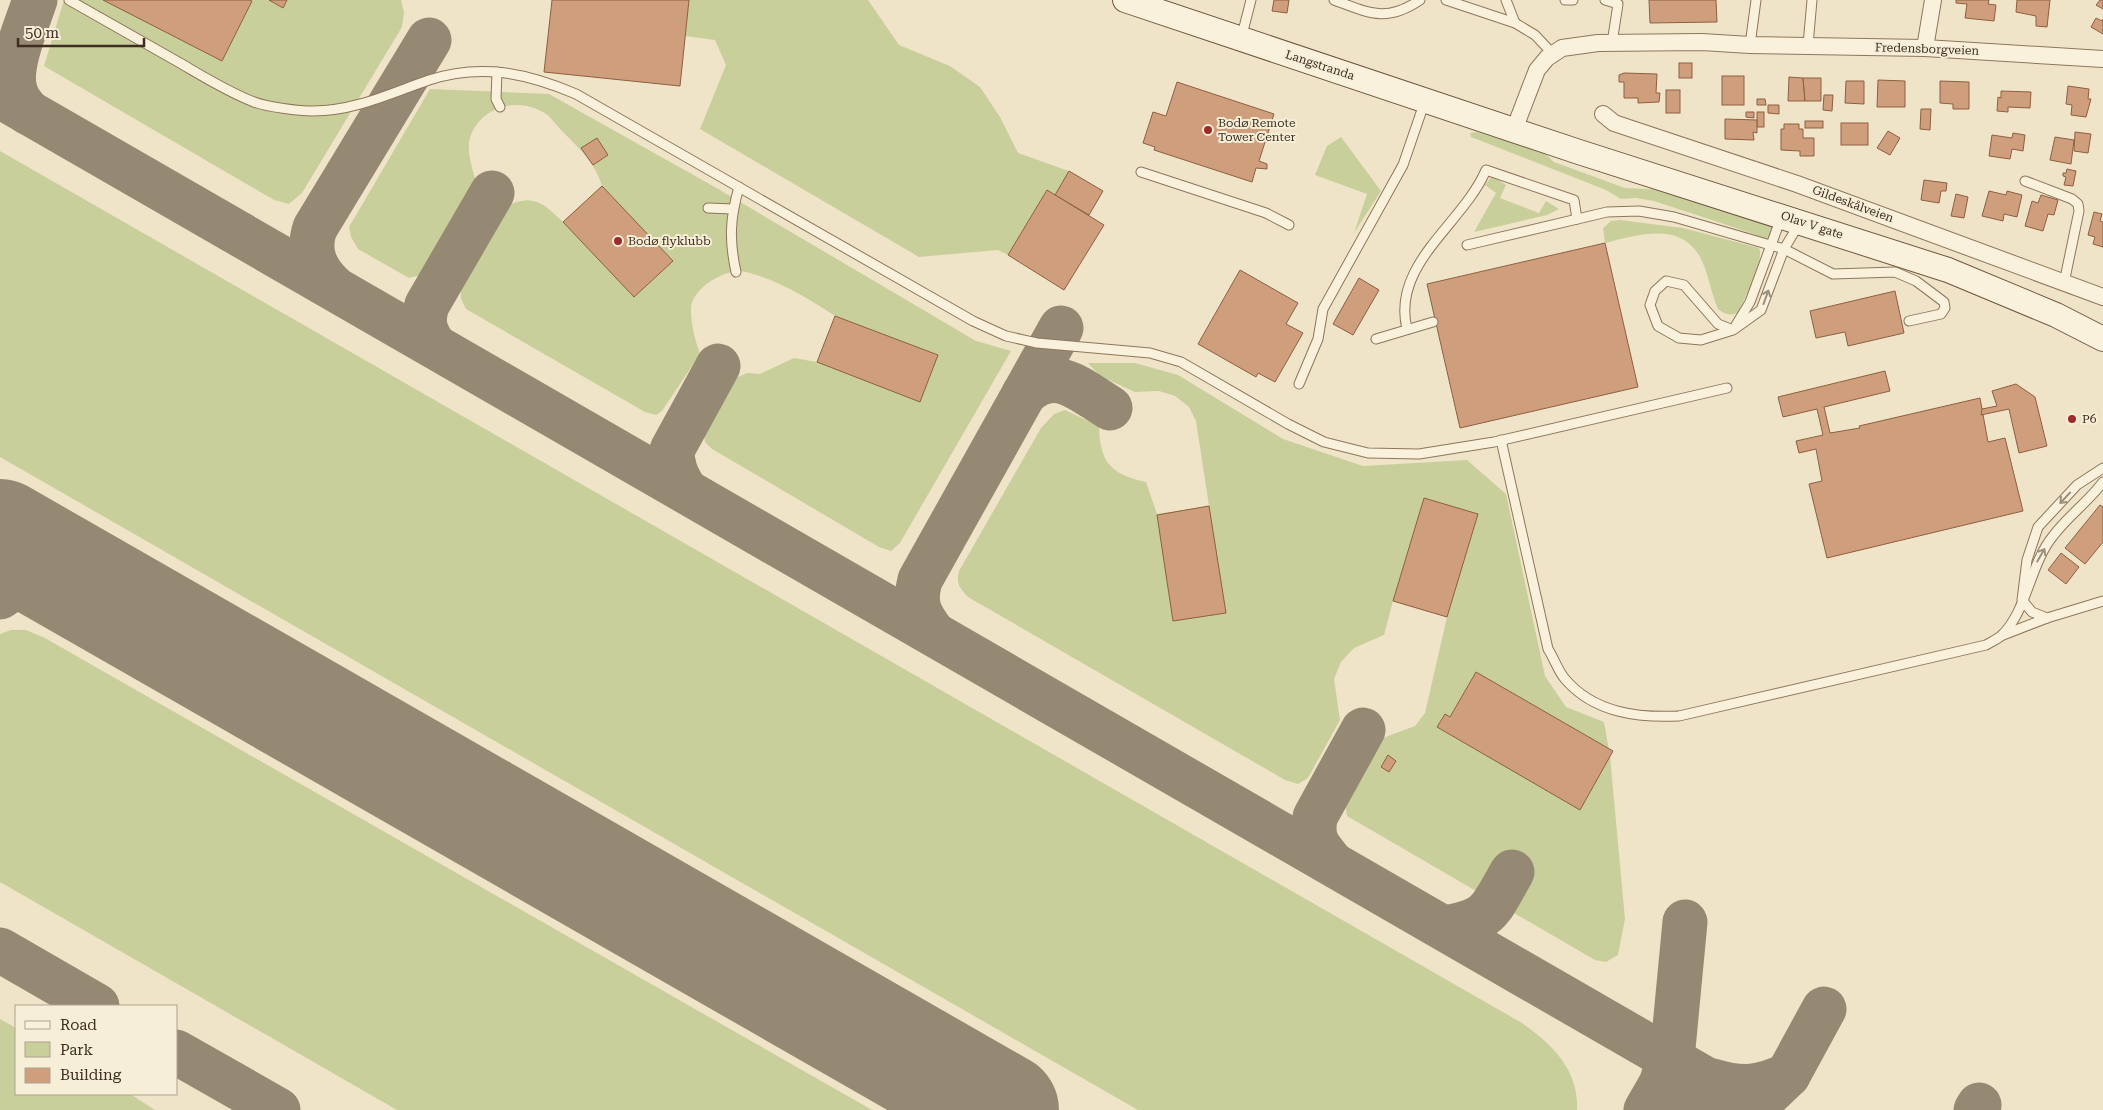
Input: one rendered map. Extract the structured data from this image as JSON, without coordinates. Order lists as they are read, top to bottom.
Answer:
{
  "streets": {
    "street": [
      "Fredensborgveien",
      "Langstranda",
      "Gildeskålveien",
      "Olav V gate"
    ]
  },
  "crossings": [
    ["Langstranda", "Olav V gate"]
  ],
  "places": ["Bodø Remote Tower Center", "Bodø flyklubb", "P6"],
  "legend": ["Road", "Park", "Building"],
  "scale_bar": "50 m"
}
